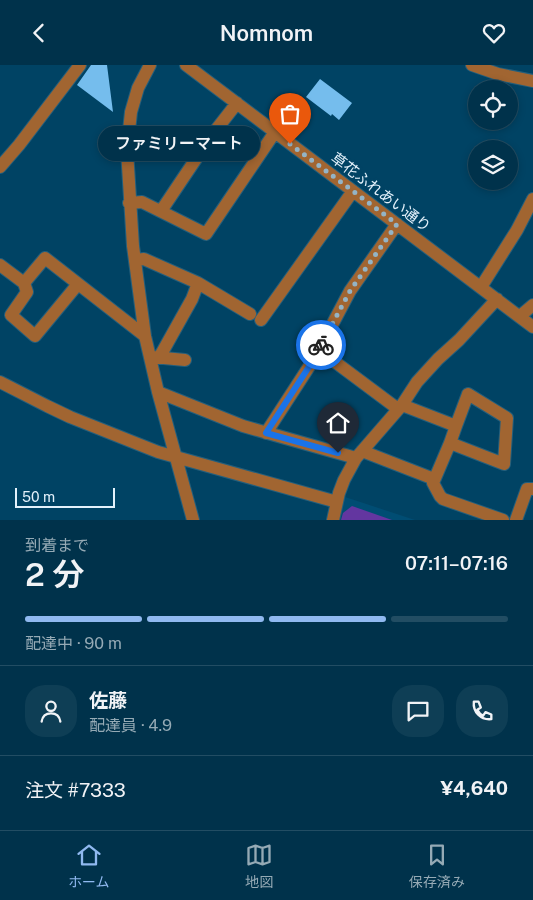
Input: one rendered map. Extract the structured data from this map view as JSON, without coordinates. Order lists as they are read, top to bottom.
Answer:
{
  "streets": {
    "street": ["草花ふれあい通り"]
  },
  "places": ["ファミリーマート"],
  "scale_bar": "50 m",
  "page": {
    "header": "Nomnom",
    "bubble": "ファミリーマート",
    "scale": "50 m",
    "heading": ["2 分", "到着まで", "07:11–07:16"],
    "panel": [
      "佐藤",
      "配達員 · 4.9",
      "注文 #7333",
      "¥4,640"
    ],
    "bar": "配達中 · 90 m",
    "tabs": ["ホーム", "地図", "保存済み"]
  }
}
